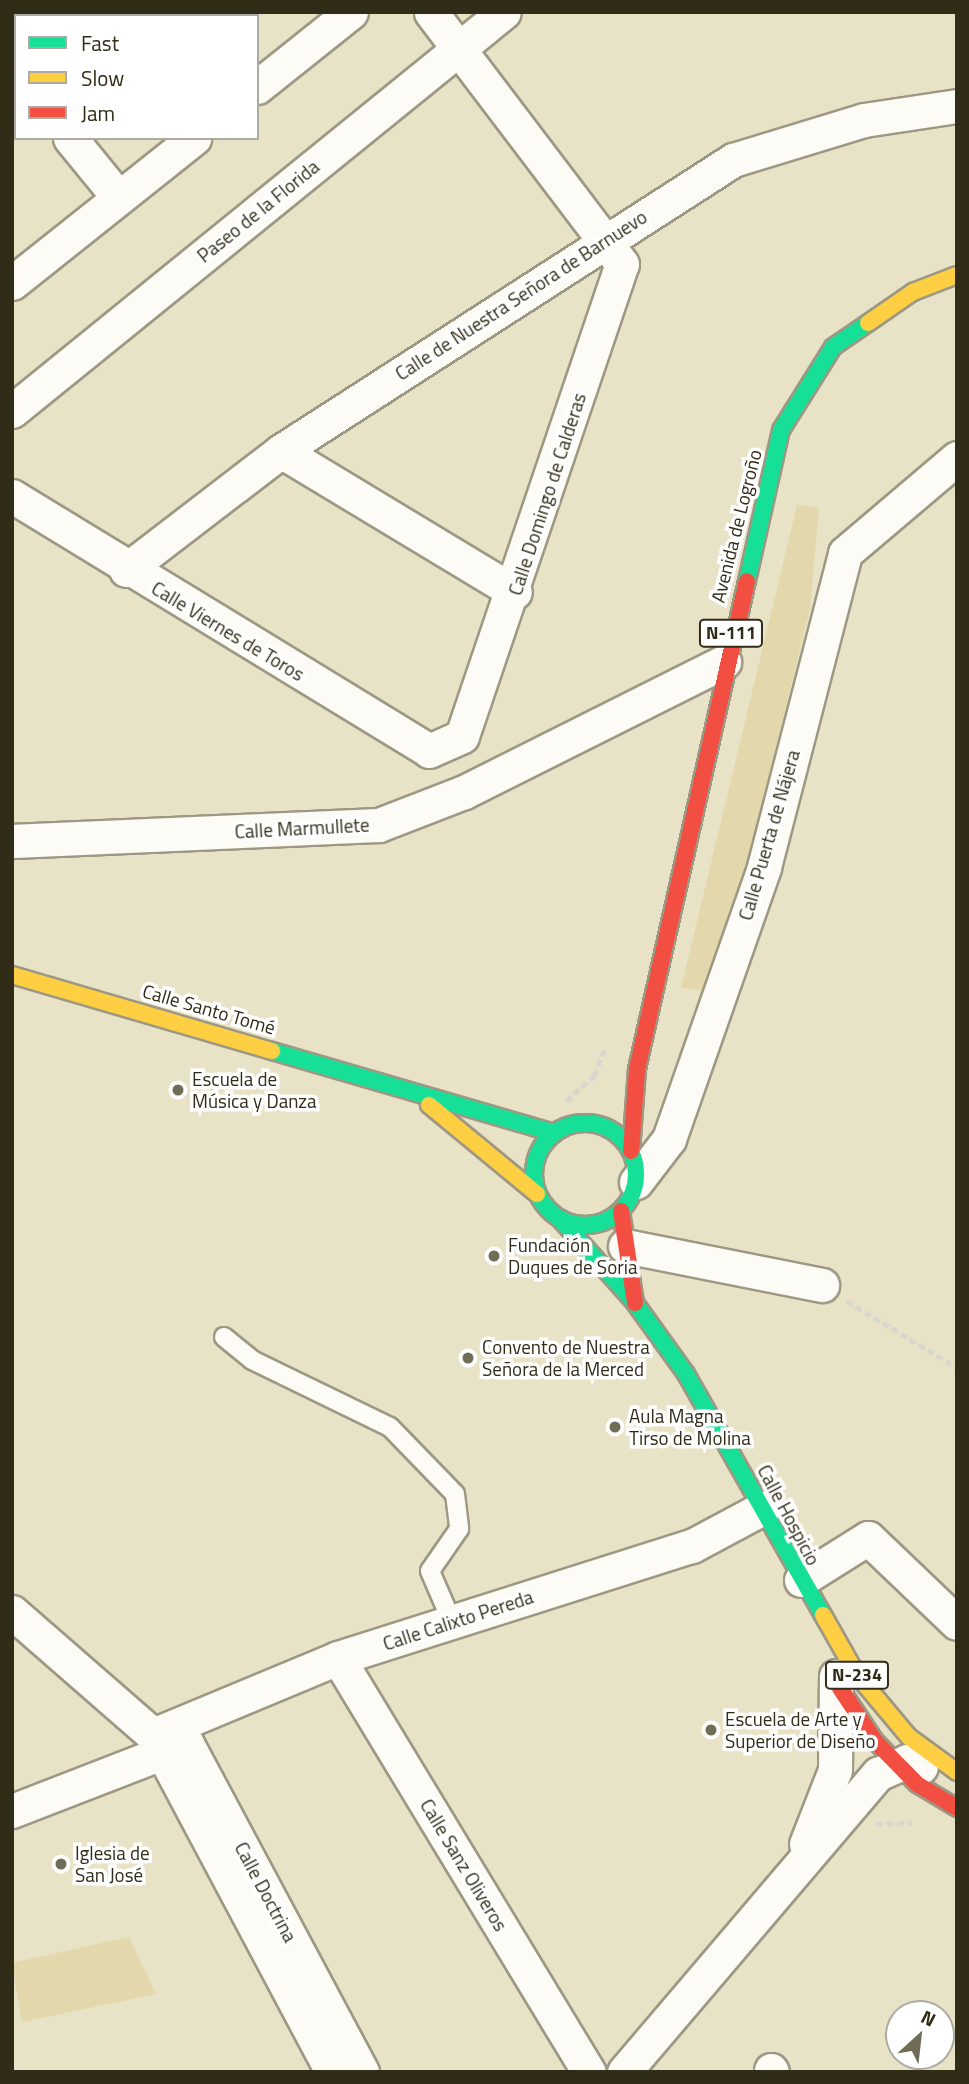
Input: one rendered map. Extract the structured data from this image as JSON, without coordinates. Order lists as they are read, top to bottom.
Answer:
{
  "streets": {
    "main road": [
      "Avenida de Logroño",
      "N-111",
      "Calle Santo Tomé",
      "Calle Hospicio",
      "N-234"
    ],
    "street": [
      "Paseo de la Florida",
      "Calle de Nuestra Señora de Barnuevo",
      "Calle Domingo de Calderas",
      "Calle Viernes de Toros",
      "Calle Marmullete",
      "Calle Puerta de Nájera",
      "Calle Calixto Pereda",
      "Calle Sanz Oliveros",
      "Calle Doctrina"
    ]
  },
  "crossings": [
    ["Calle de Nuestra Señora de Barnuevo", "Calle Domingo de Calderas"],
    ["Calle de Nuestra Señora de Barnuevo", "Calle Viernes de Toros"],
    ["Calle Domingo de Calderas", "Calle Viernes de Toros"],
    ["Avenida de Logroño", "Calle Marmullete"],
    ["Avenida de Logroño", "Calle Puerta de Nájera"],
    ["Avenida de Logroño", "Calle Santo Tomé"],
    ["Avenida de Logroño", "Calle Hospicio"],
    ["Calle Puerta de Nájera", "Calle Santo Tomé"],
    ["Calle Puerta de Nájera", "Calle Hospicio"],
    ["Calle Santo Tomé", "Calle Hospicio"],
    ["Calle Hospicio", "Calle Calixto Pereda"],
    ["Calle Hospicio", "N-234"],
    ["Calle Calixto Pereda", "Calle Sanz Oliveros"],
    ["Calle Calixto Pereda", "Calle Doctrina"]
  ],
  "places": [
    "Escuela de Música y Danza",
    "Fundación Duques de Soria",
    "Convento de Nuestra Señora de la Merced",
    "Aula Magna Tirso de Molina",
    "Escuela de Arte y Superior de Diseño",
    "Iglesia de San José"
  ],
  "legend": ["Fast", "Slow", "Jam"],
  "north": "top right"
}
